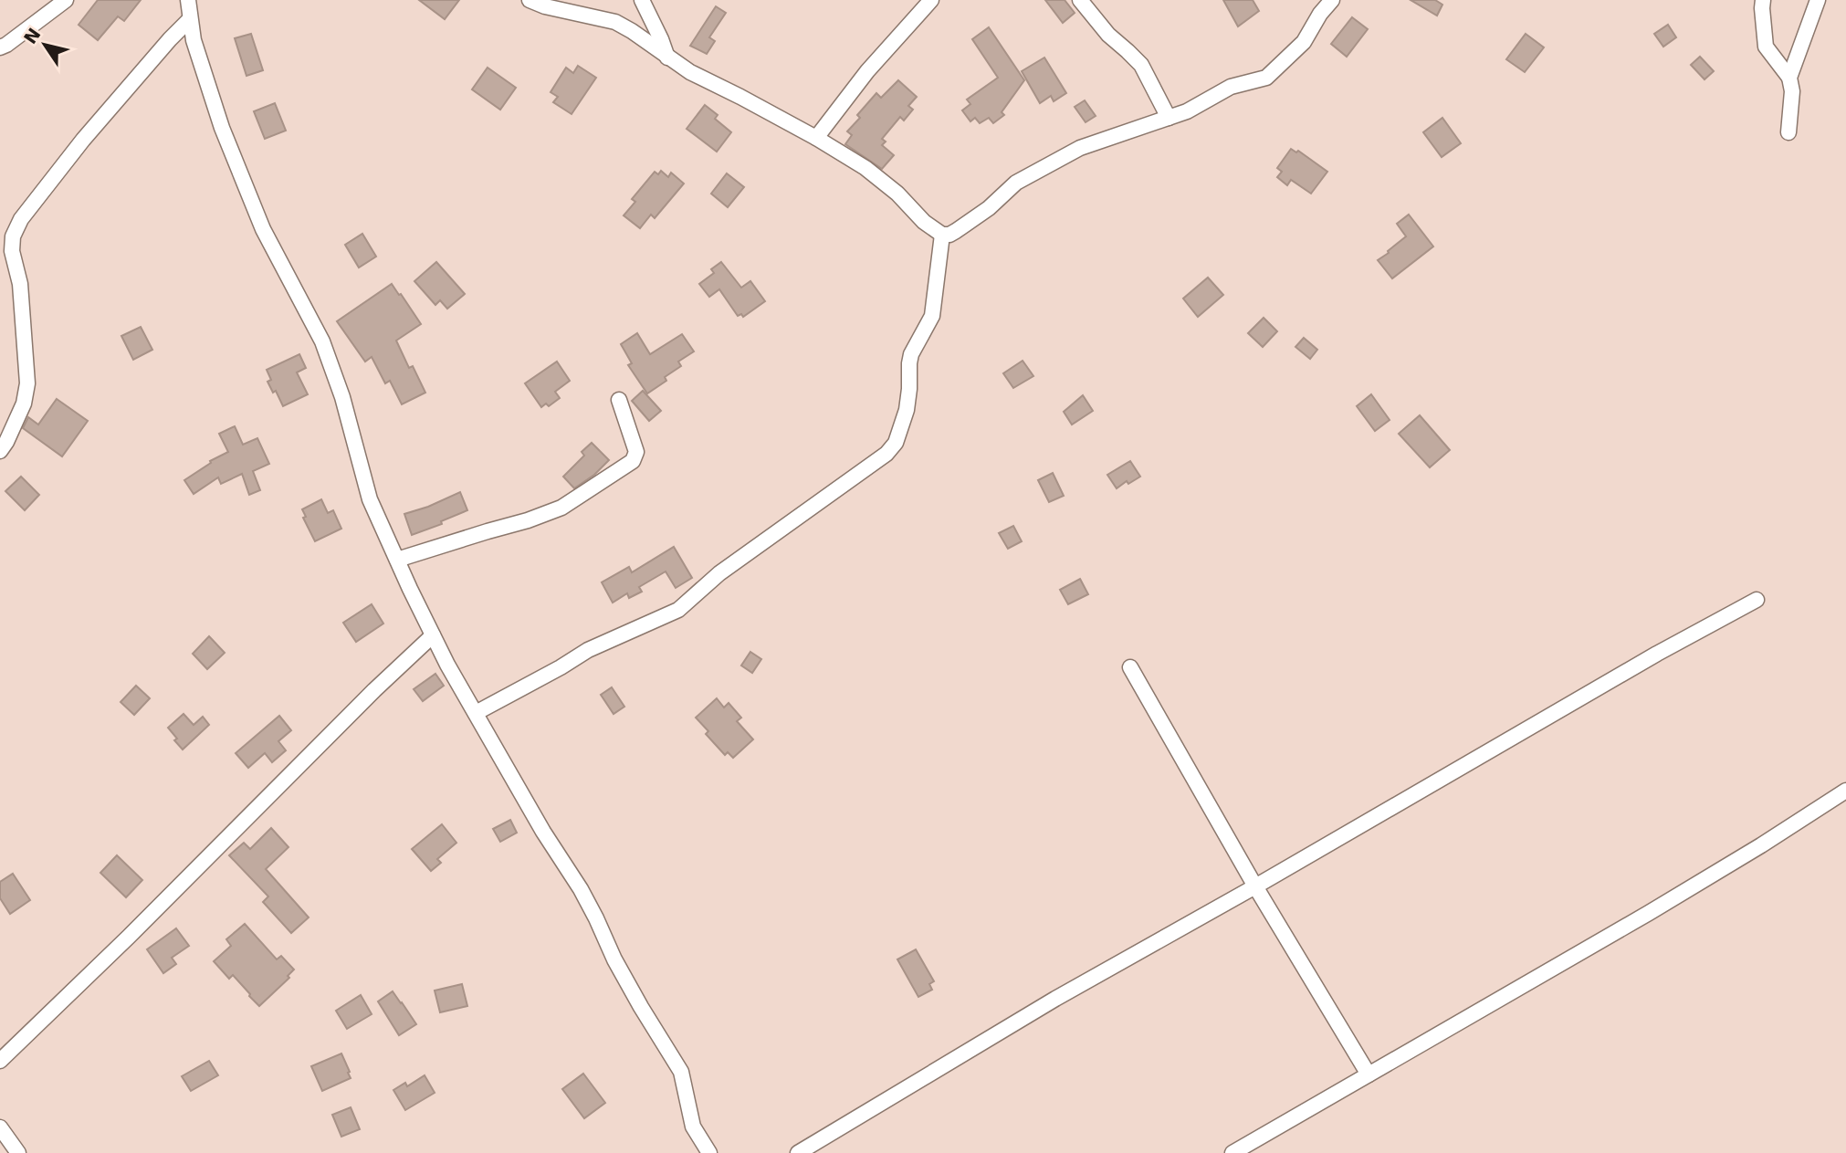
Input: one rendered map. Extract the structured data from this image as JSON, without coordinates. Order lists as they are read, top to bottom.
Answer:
{
  "north": "top left"
}
